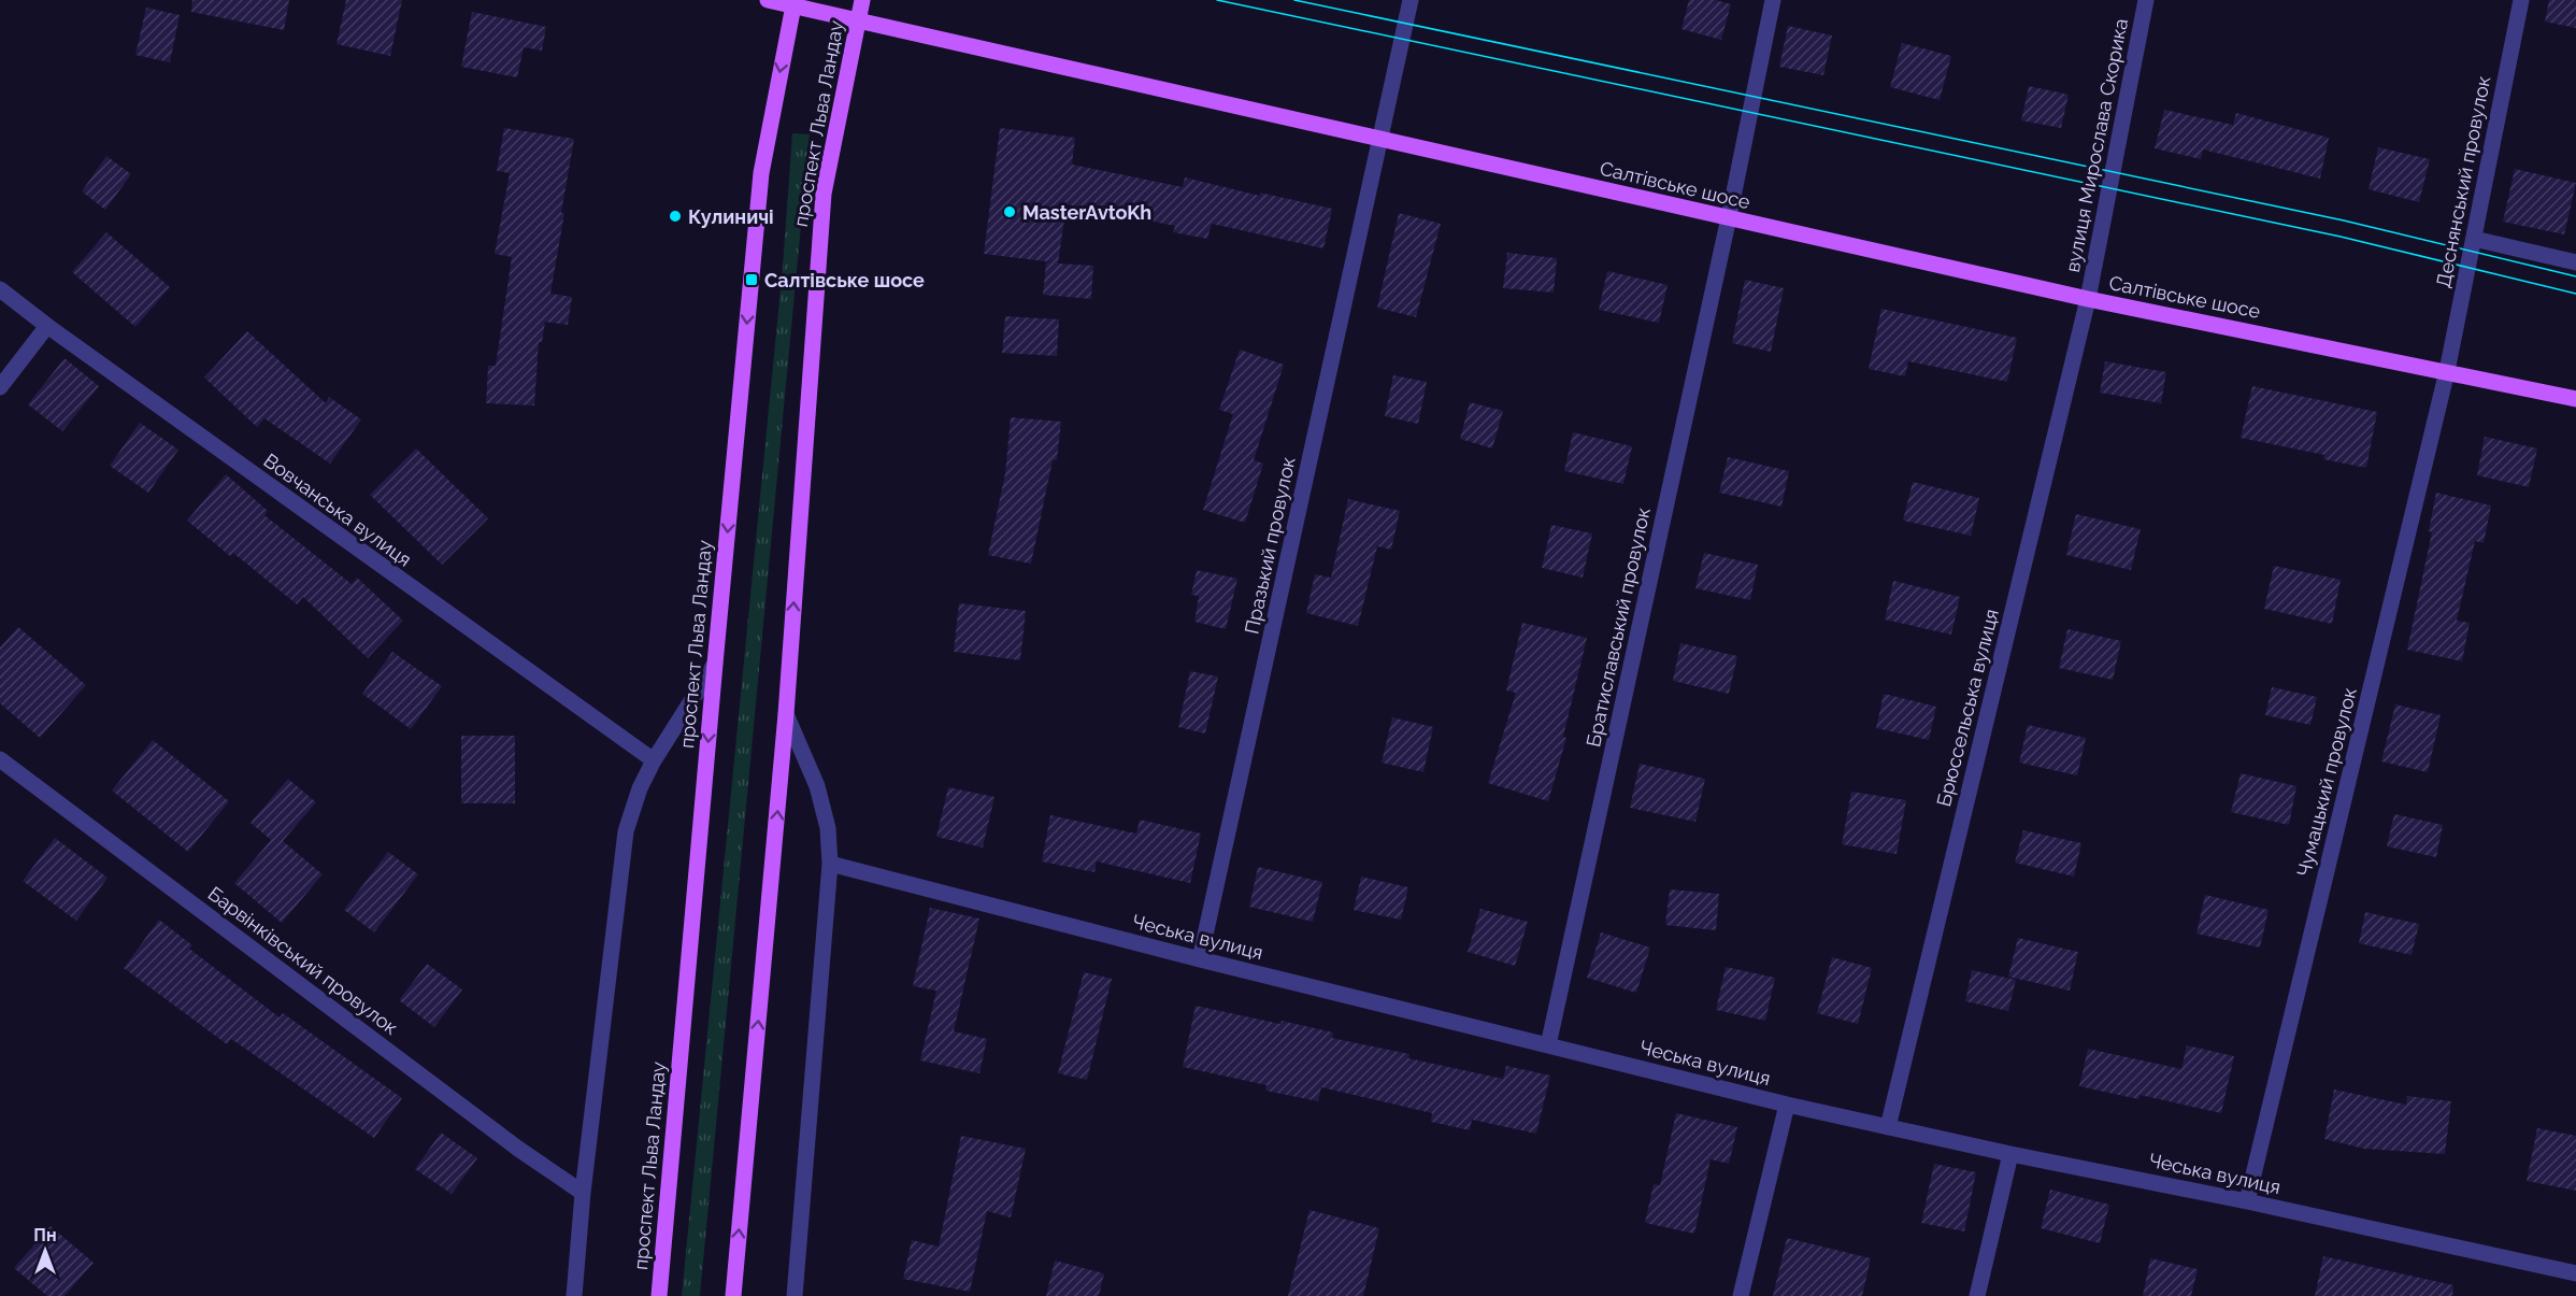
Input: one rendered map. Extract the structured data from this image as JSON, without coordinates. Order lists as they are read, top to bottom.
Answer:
{
  "streets": {
    "main road": ["проспект Льва Ландау", "Салтівське шосе"],
    "street": [
      "вулиця Мирослава Скорика",
      "Деснянський провулок",
      "Вовчанська вулиця",
      "Празький провулок",
      "Братиславський провулок",
      "Брюссельська вулиця",
      "Чумацький провулок",
      "Чеська вулиця",
      "Барвінківський провулок"
    ]
  },
  "crossings": [
    ["проспект Льва Ландау", "Салтівське шосе"],
    ["вулиця Мирослава Скорика", "Салтівське шосе"],
    ["вулиця Мирослава Скорика", "Брюссельська вулиця"],
    ["Деснянський провулок", "Салтівське шосе"],
    ["Деснянський провулок", "Чумацький провулок"],
    ["Салтівське шосе", "Празький провулок"],
    ["Салтівське шосе", "Братиславський провулок"],
    ["Салтівське шосе", "Брюссельська вулиця"],
    ["Салтівське шосе", "Чумацький провулок"],
    ["Празький провулок", "Чеська вулиця"],
    ["Братиславський провулок", "Чеська вулиця"],
    ["Брюссельська вулиця", "Чеська вулиця"],
    ["Чумацький провулок", "Чеська вулиця"]
  ],
  "places": {
    "other": ["MasterAvtoKh", "Кулиничі"],
    "transit": ["Салтівське шосе"]
  },
  "north": "top"
}
